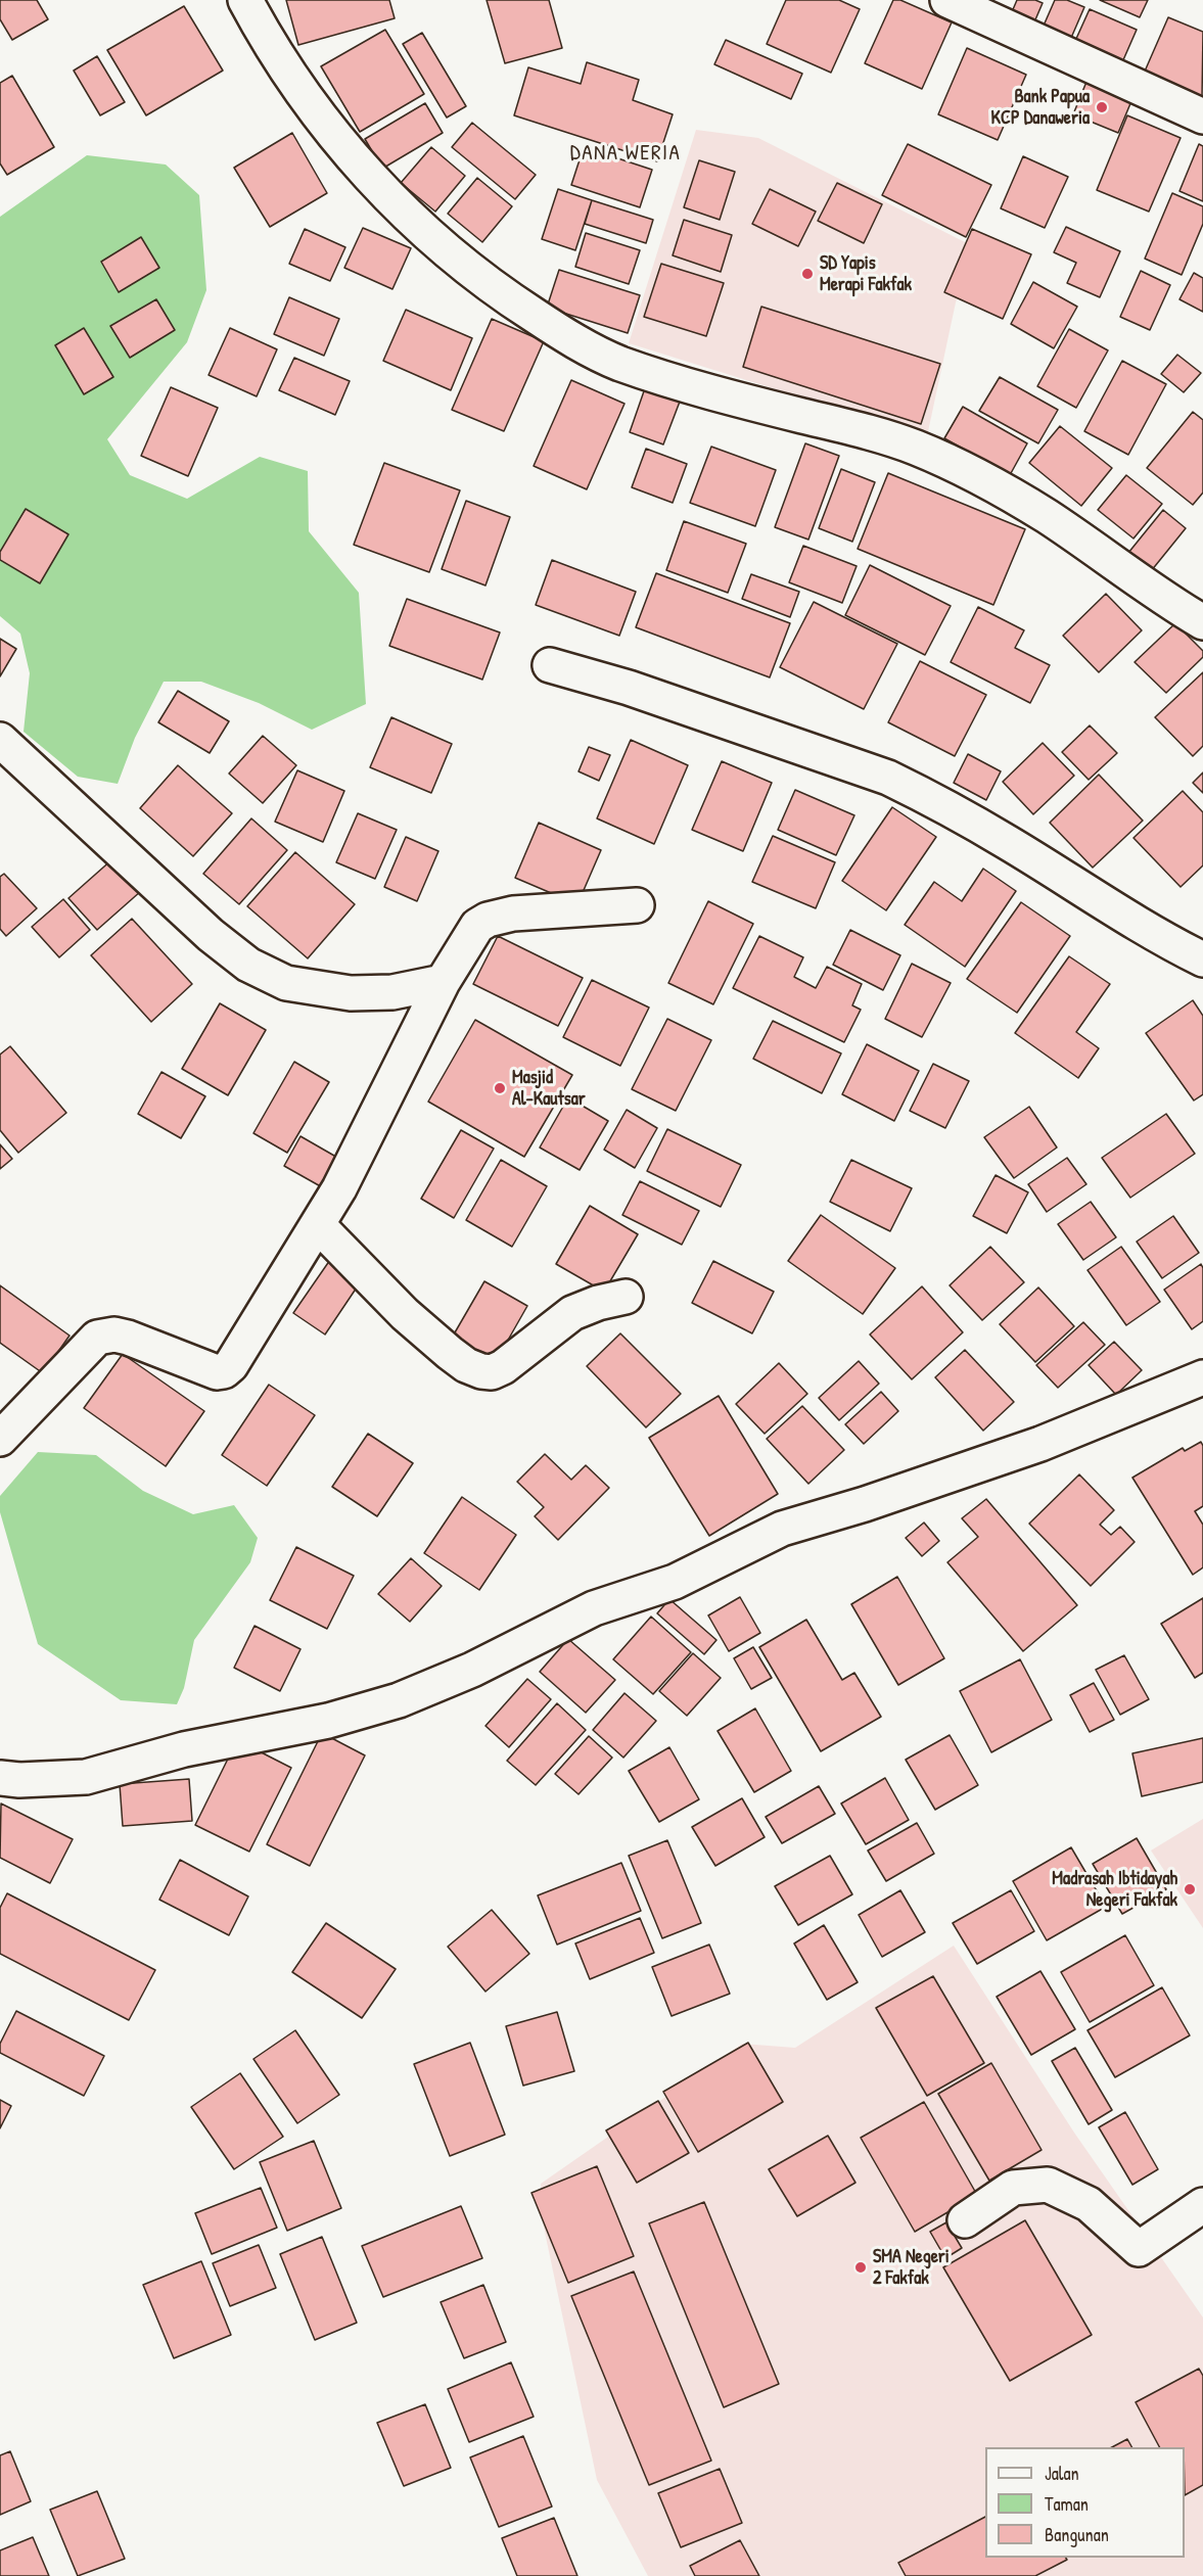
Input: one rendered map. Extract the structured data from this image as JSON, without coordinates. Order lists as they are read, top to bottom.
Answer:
{
  "districts": ["DANA WERIA"],
  "places": [
    "Bank Papua KCP Danaweria",
    "SD Yapis Merapi Fakfak",
    "Masjid Al-Kautsar",
    "Madrasah Ibtidayah Negeri Fakfak",
    "SMA Negeri 2 Fakfak"
  ],
  "legend": ["Jalan", "Taman", "Bangunan"]
}
